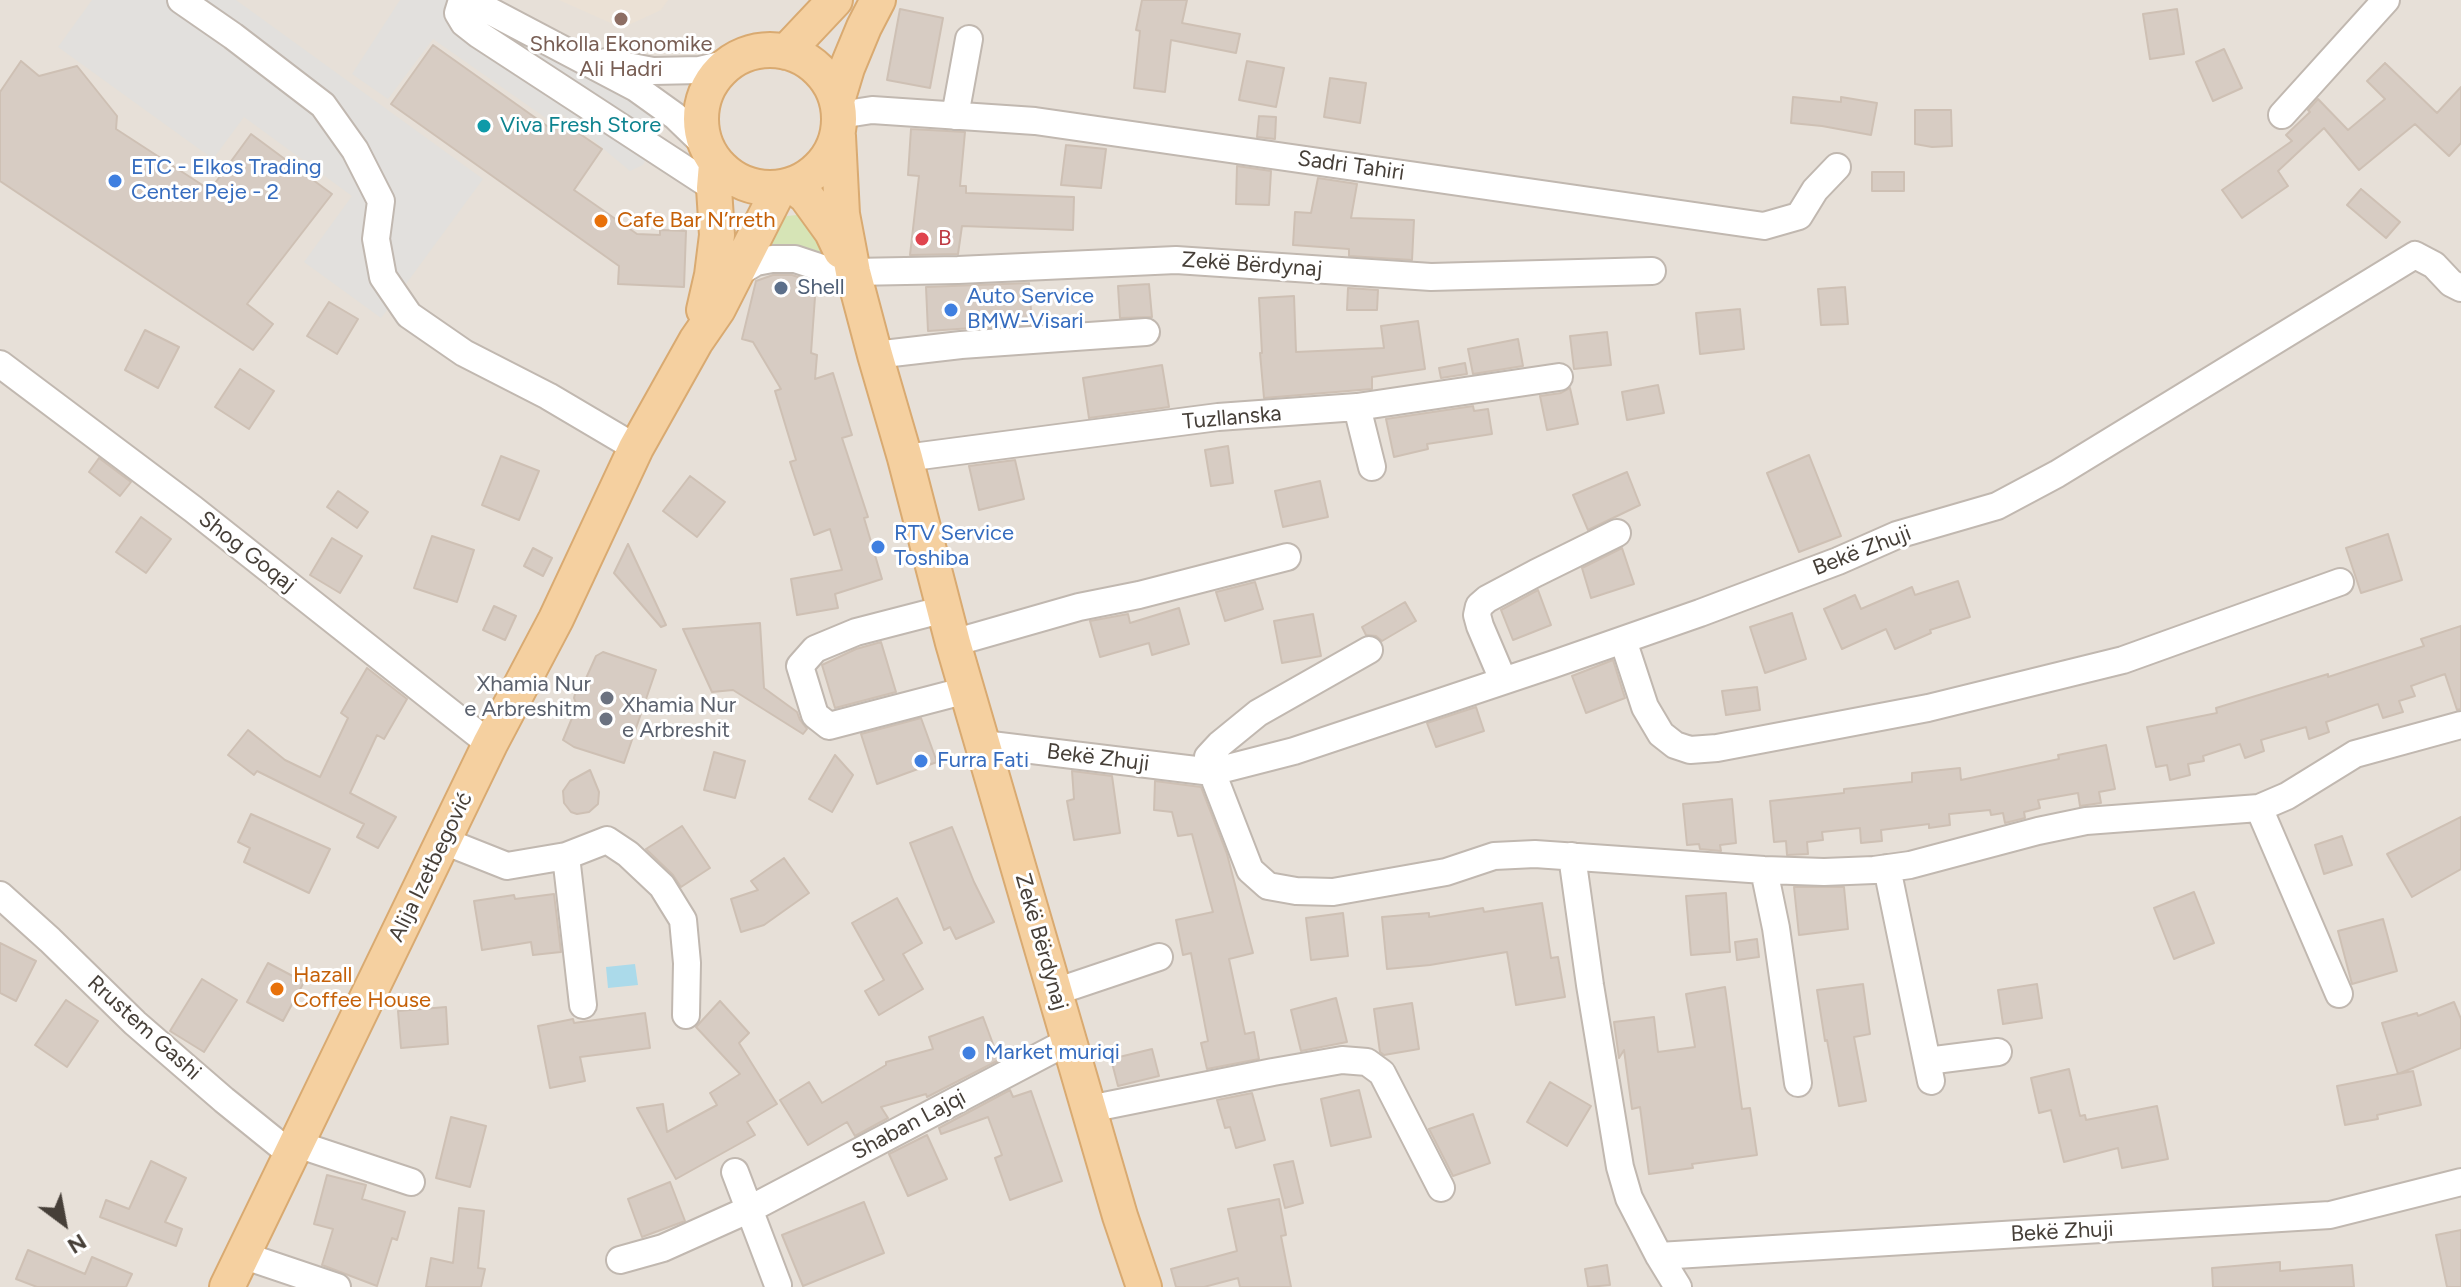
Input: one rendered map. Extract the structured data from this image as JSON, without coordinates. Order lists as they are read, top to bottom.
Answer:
{
  "streets": {
    "main road": ["Zekë Bërdynaj", "Alija Izetbegović"],
    "street": [
      "Sadri Tahiri",
      "Tuzllanska",
      "Bekë Zhuji",
      "Shog Goqaj",
      "Rrustem Gashi",
      "Shaban Lajqi"
    ]
  },
  "crossings": [
    ["Sadri Tahiri", "Zekë Bërdynaj"],
    ["Sadri Tahiri", "Alija Izetbegović"],
    ["Zekë Bërdynaj", "Tuzllanska"],
    ["Zekë Bërdynaj", "Bekë Zhuji"],
    ["Zekë Bërdynaj", "Alija Izetbegović"],
    ["Zekë Bërdynaj", "Shaban Lajqi"],
    ["Shog Goqaj", "Alija Izetbegović"],
    ["Alija Izetbegović", "Rrustem Gashi"]
  ],
  "places": [
    "Shkolla Ekonomike Ali Hadri",
    "Viva Fresh Store",
    "ETC - Elkos Trading Center Peje - 2",
    "Cafe Bar N’rreth",
    "B",
    "Shell",
    "Auto Service BMW-Visari",
    "RTV Service Toshiba",
    "Xhamia Nur e Arbreshitm",
    "Xhamia Nur e Arbreshit",
    "Furra Fati",
    "Hazall Coffee House",
    "Market muriqi"
  ],
  "north": "bottom right"
}
